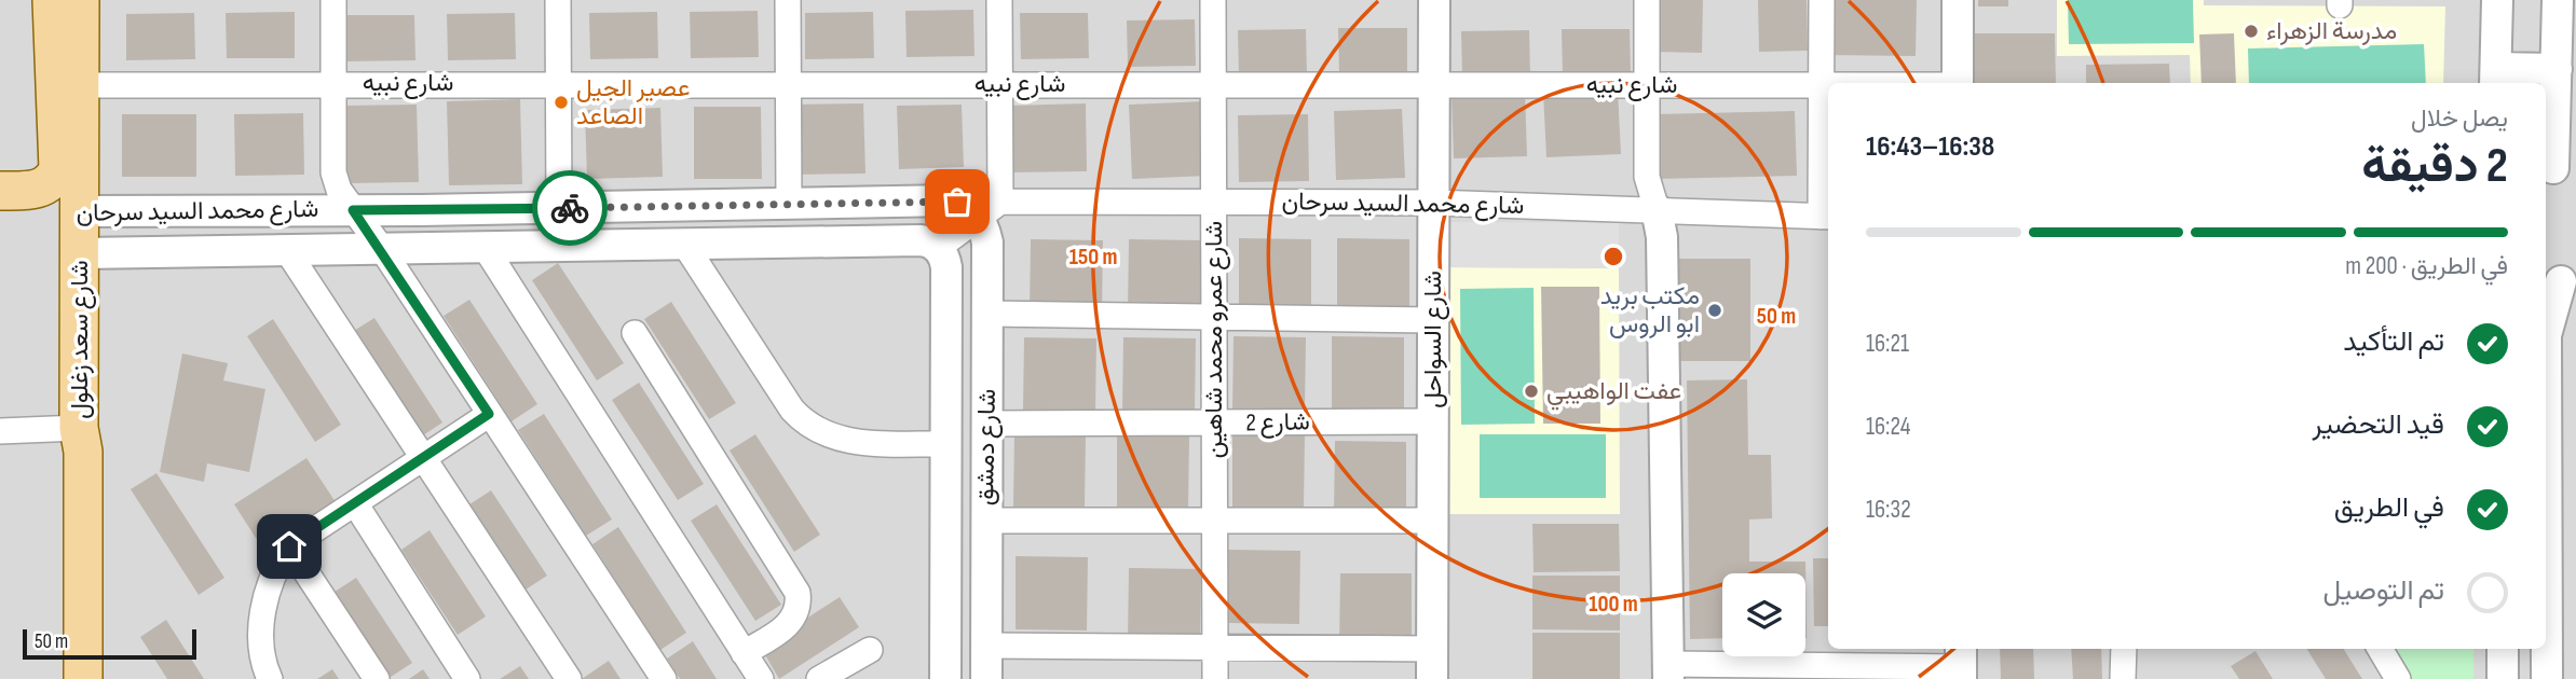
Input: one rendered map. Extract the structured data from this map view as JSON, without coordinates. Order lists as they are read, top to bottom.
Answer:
{
  "streets": {
    "main road": ["شارع محمد السيد سرحان", "شارع سعد زغلول"],
    "street": [
      "شارع نبيه",
      "شارع عمرو محمد شاهين",
      "شارع السواحل",
      "شارع 2",
      "شارع دمشق"
    ]
  },
  "crossings": [
    ["شارع نبيه", "شارع سعد زغلول"],
    ["شارع نبيه", "شارع عمرو محمد شاهين"],
    ["شارع نبيه", "شارع السواحل"],
    ["شارع محمد السيد سرحان", "شارع سعد زغلول"],
    ["شارع محمد السيد سرحان", "شارع عمرو محمد شاهين"],
    ["شارع محمد السيد سرحان", "شارع السواحل"],
    ["شارع محمد السيد سرحان", "شارع دمشق"],
    ["شارع عمرو محمد شاهين", "شارع 2"],
    ["شارع السواحل", "شارع 2"],
    ["شارع 2", "شارع دمشق"]
  ],
  "places": [
    "مدرسة الزهراء",
    "عصير الجيل الصاعد",
    "مكتب بريد ابو الروس",
    "عفت الواهيبي"
  ],
  "scale_bar": "50 m",
  "page": {
    "heading": ["2 دقيقة", "يصل خلال", "16:38–16:43"],
    "bar": "في الطريق · 200 m",
    "list": [
      ["تم التأكيد", "16:21"],
      ["قيد التحضير", "16:24"],
      ["في الطريق", "16:32"],
      "تم التوصيل"
    ],
    "scale": "50 m"
  },
  "rings": ["150 m", "50 m", "100 m"]
}
